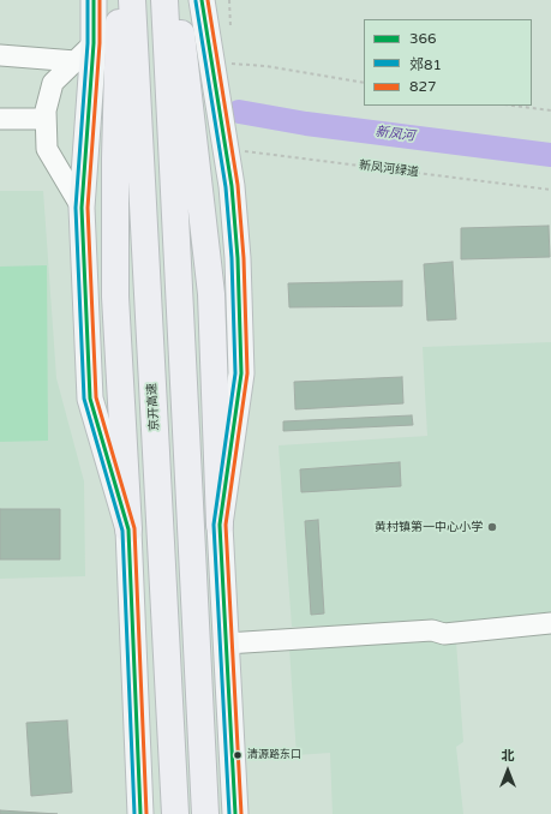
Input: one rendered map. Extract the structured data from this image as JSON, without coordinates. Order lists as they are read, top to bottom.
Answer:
{
  "streets": {
    "highway": ["京开高速"],
    "path": ["新凤河绿道"]
  },
  "water": ["新凤河"],
  "places": ["黄村镇第一中心小学", "清源路东口"],
  "lines": ["transit line 366", "transit line 郊81", "transit line 827"],
  "legend": ["366", "郊81", "827"],
  "north": "top"
}
